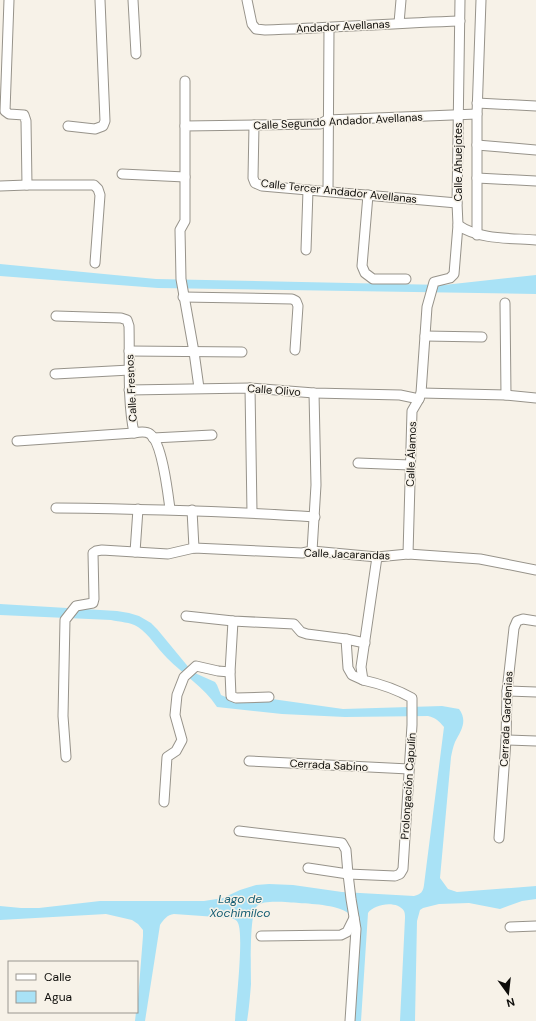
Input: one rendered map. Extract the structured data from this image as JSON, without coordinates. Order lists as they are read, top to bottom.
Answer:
{
  "streets": {
    "street": [
      "Andador Avellanas",
      "Calle Segundo Andador Avellanas",
      "Calle Ahuejotes",
      "Calle Tercer Andador Avellanas",
      "Calle Fresnos",
      "Calle Olivo",
      "Calle Álamos",
      "Calle Jacarandas",
      "Cerrada Gardenias",
      "Cerrada Sabino",
      "Prolongación Capulín"
    ]
  },
  "crossings": [
    ["Andador Avellanas", "Calle Ahuejotes"],
    ["Calle Segundo Andador Avellanas", "Calle Ahuejotes"],
    ["Calle Segundo Andador Avellanas", "Calle Tercer Andador Avellanas"],
    ["Calle Ahuejotes", "Calle Tercer Andador Avellanas"],
    ["Calle Ahuejotes", "Calle Álamos"],
    ["Calle Fresnos", "Calle Olivo"],
    ["Calle Olivo", "Calle Álamos"],
    ["Calle Álamos", "Calle Jacarandas"],
    ["Cerrada Sabino", "Prolongación Capulín"]
  ],
  "water": ["Lago de Xochimilco"],
  "legend": ["Calle", "Agua"],
  "north": "bottom"
}
